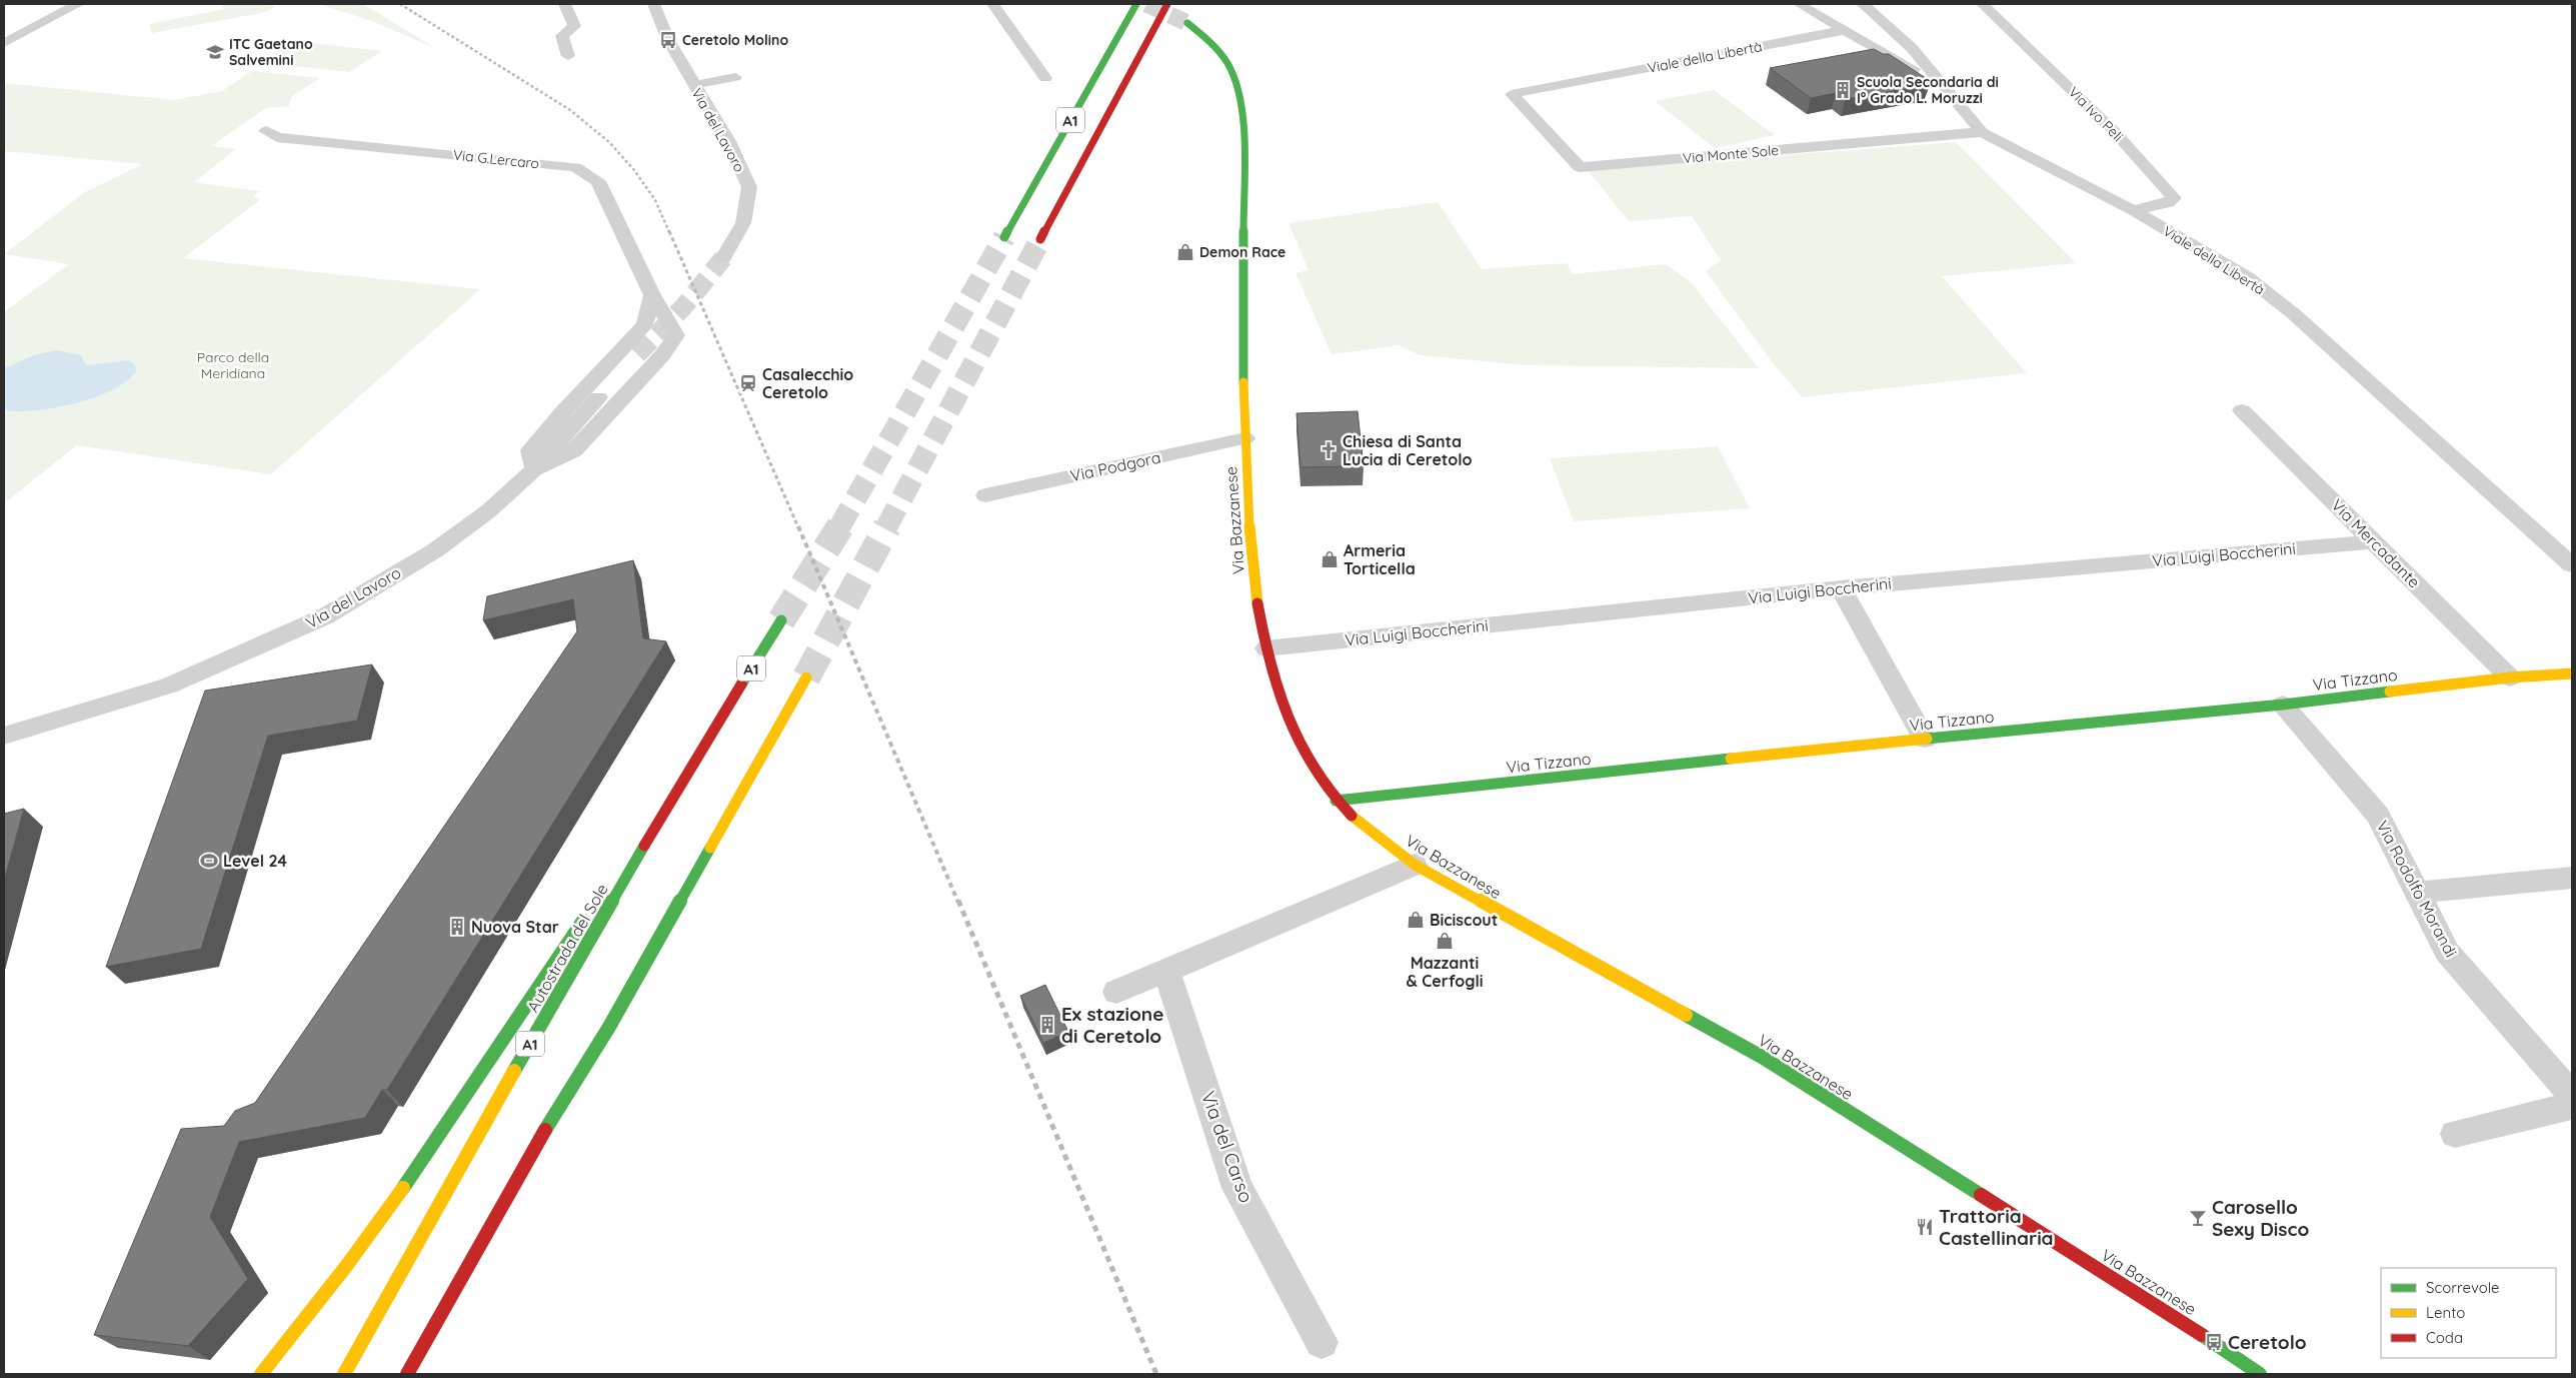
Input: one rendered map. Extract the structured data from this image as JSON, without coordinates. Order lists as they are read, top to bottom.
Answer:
{
  "streets": {
    "main road": [
      "A1",
      "Via Bazzanese",
      "Via Tizzano",
      "Autostrada del Sole"
    ],
    "street": [
      "Viale della Libertà",
      "Via Ivo Peli",
      "Via del Lavoro",
      "Via Monte Sole",
      "Via G.Lercaro",
      "Via Podgora",
      "Via Mercadante",
      "Via Luigi Boccherini",
      "Via Rodolfo Morandi",
      "Via del Carso"
    ]
  },
  "crossings": [
    ["Viale della Libertà", "Via Ivo Peli"],
    ["Viale della Libertà", "Via Monte Sole"],
    ["Via del Lavoro", "Via G.Lercaro"],
    ["Via Podgora", "Via Bazzanese"],
    ["Via Bazzanese", "Via Luigi Boccherini"],
    ["Via Bazzanese", "Via Tizzano"],
    ["Via Mercadante", "Via Luigi Boccherini"],
    ["Via Mercadante", "Via Tizzano"],
    ["Via Tizzano", "Via Rodolfo Morandi"]
  ],
  "parks": ["Parco della Meridiana"],
  "places": {
    "bus stop": ["Ceretolo Molino", "Ceretolo"],
    "school or university": ["ITC Gaetano Salvemini"],
    "building": ["Scuola Secondaria di I° Grado L. Moruzzi", "Nuova Star", "Ex stazione di Ceretolo"],
    "shop": [
      "Demon Race",
      "Armeria Torticella",
      "Biciscout",
      "Mazzanti & Cerfogli"
    ],
    "station": ["Casalecchio Ceretolo"],
    "church": ["Chiesa di Santa Lucia di Ceretolo"],
    "sports": ["Level 24"],
    "bar": ["Carosello Sexy Disco"],
    "restaurant": ["Trattoria Castellinaria"]
  },
  "legend": ["Scorrevole", "Lento", "Coda"]
}
